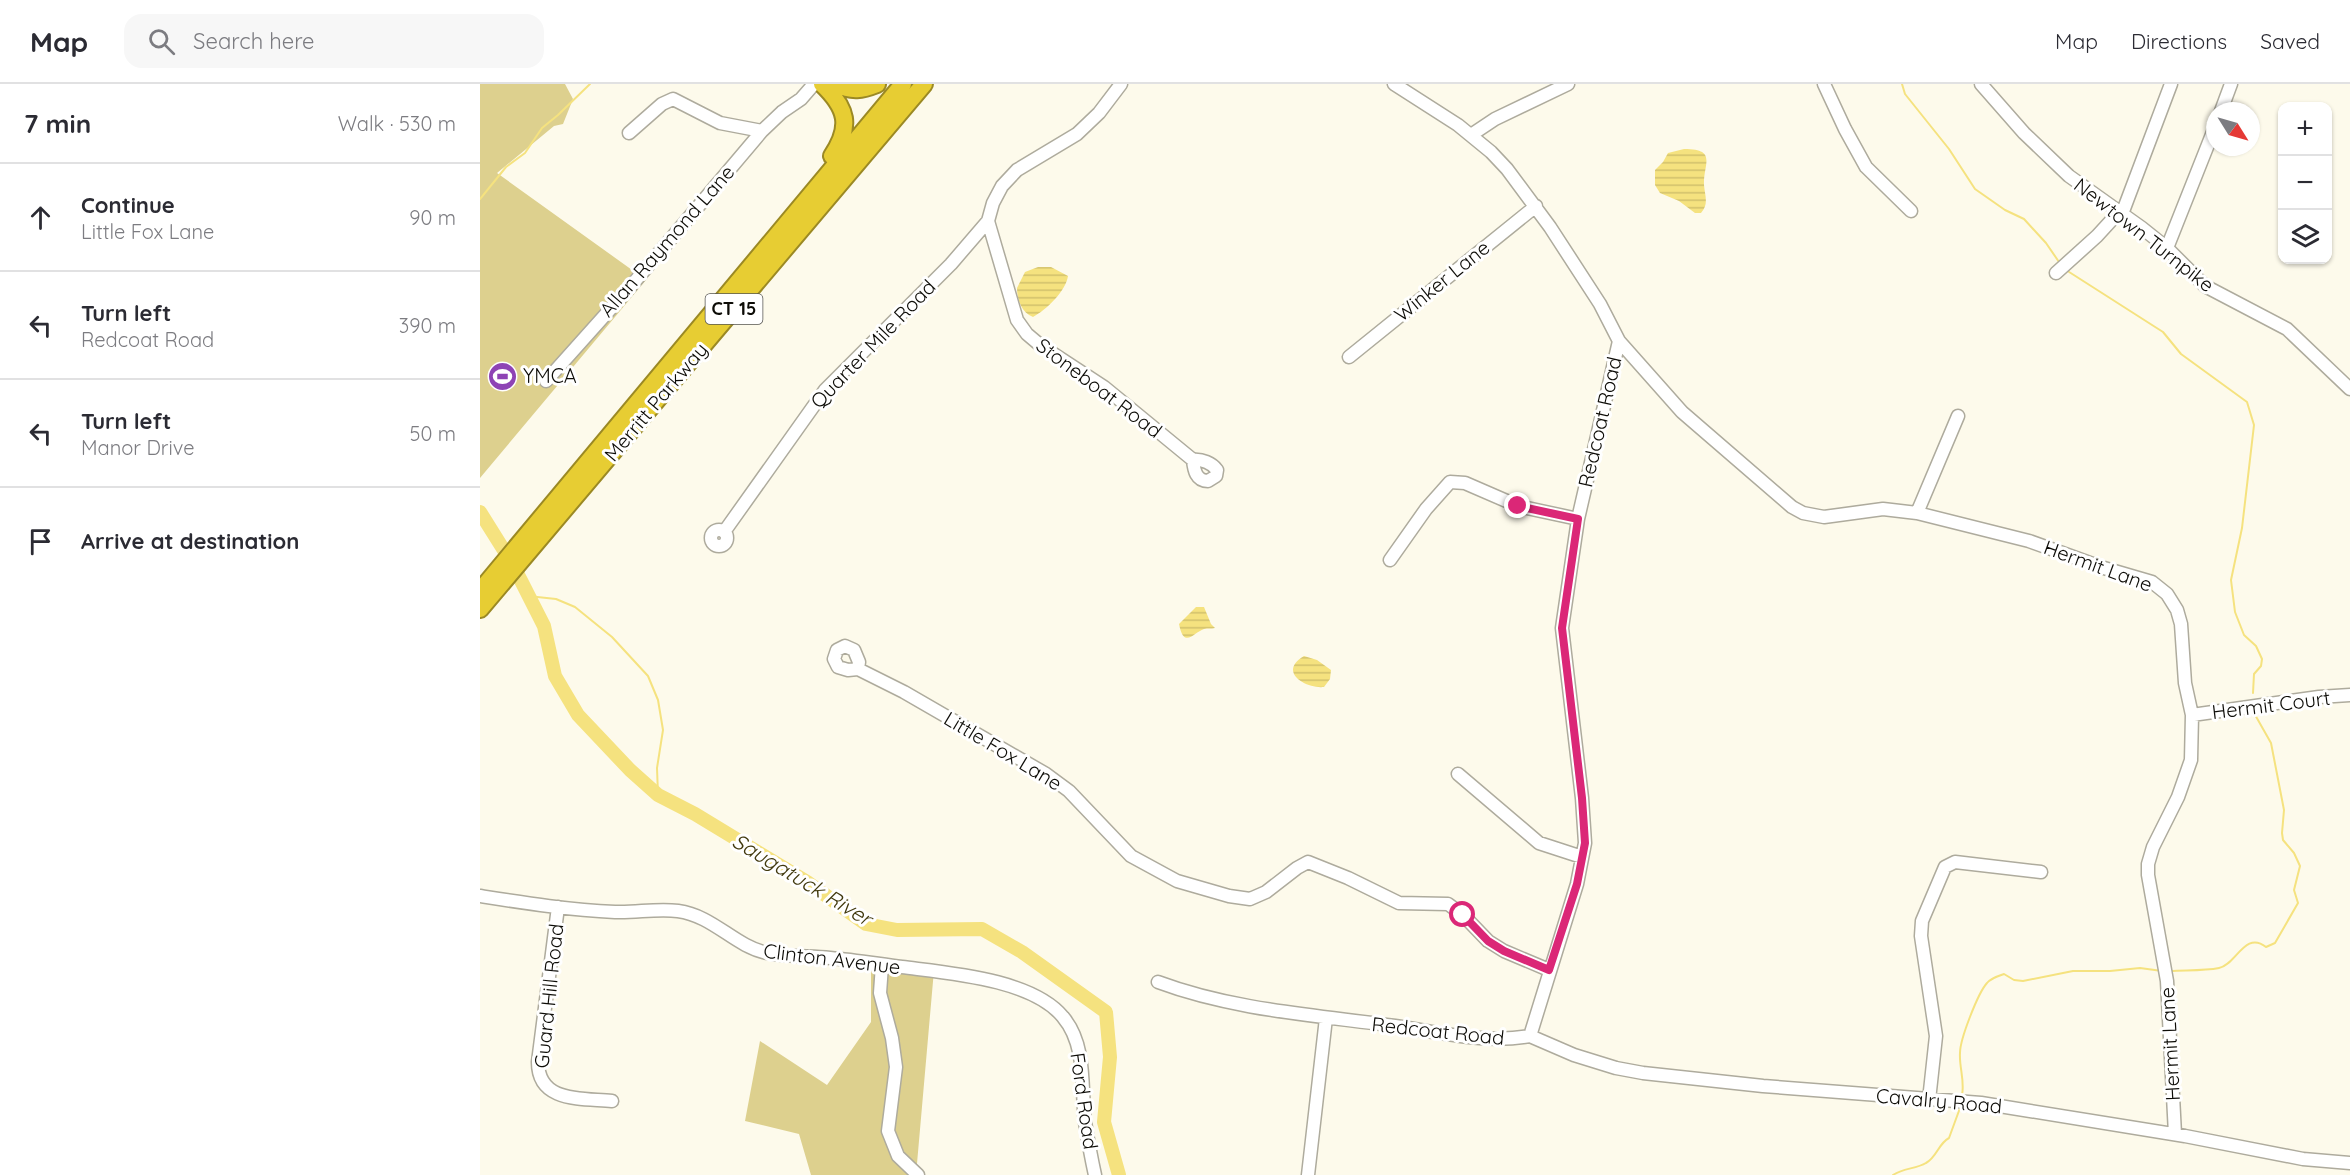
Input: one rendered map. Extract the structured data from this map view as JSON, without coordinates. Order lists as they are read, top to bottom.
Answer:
{
  "streets": {
    "highway": ["CT 15", "Merritt Parkway"],
    "street": [
      "Newtown Turnpike",
      "Allan Raymond Lane",
      "Winker Lane",
      "Quarter Mile Road",
      "Stoneboat Road",
      "Redcoat Road",
      "Hermit Lane",
      "Hermit Court",
      "Little Fox Lane",
      "Clinton Avenue",
      "Guard Hill Road",
      "Ford Road",
      "Cavalry Road"
    ]
  },
  "crossings": [
    ["Winker Lane", "Redcoat Road"],
    ["Quarter Mile Road", "Stoneboat Road"],
    ["Redcoat Road", "Hermit Lane"],
    ["Redcoat Road", "Little Fox Lane"],
    ["Redcoat Road", "Cavalry Road"],
    ["Hermit Lane", "Hermit Court"],
    ["Hermit Lane", "Cavalry Road"],
    ["Clinton Avenue", "Guard Hill Road"],
    ["Clinton Avenue", "Ford Road"]
  ],
  "water": ["Saugatuck River"],
  "places": {
    "sports": ["YMCA"]
  },
  "north": "bottom right",
  "page": {
    "header": "Map",
    "search": "Search here",
    "nav": ["Map", "Directions", "Saved"],
    "heading": ["7 min", "Walk · 530 m"],
    "map_buttons": ["+", "−"],
    "list": [
      ["Continue", "Little Fox Lane", "90 m"],
      ["Turn left", "Redcoat Road", "390 m"],
      ["Turn left", "Manor Drive", "50 m"],
      "Arrive at destination"
    ]
  }
}
